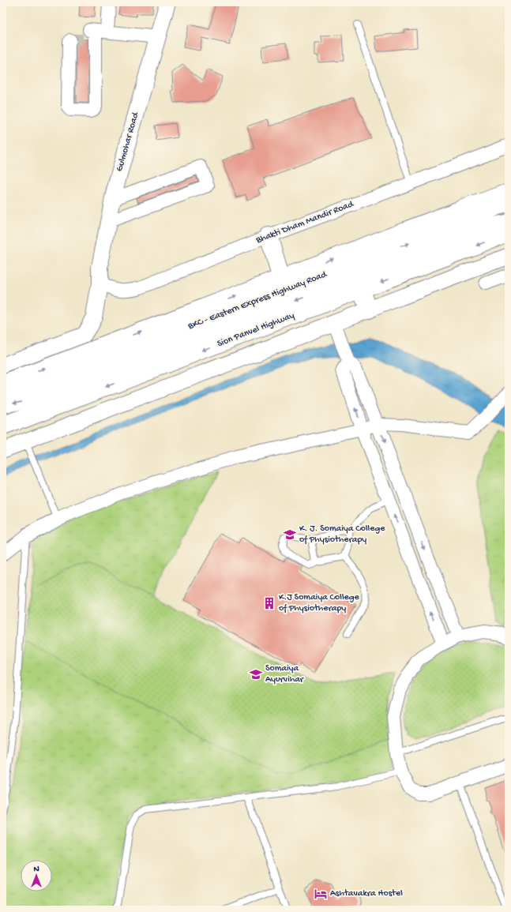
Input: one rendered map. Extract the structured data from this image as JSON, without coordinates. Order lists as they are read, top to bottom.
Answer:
{
  "streets": {
    "main road": ["BKC - Eastern Express Highway Road", "Sion Panvel Highway"],
    "street": ["Gulmohar Road", "Bhakti Dham Mandir Road"]
  },
  "crossings": [
    ["Gulmohar Road", "Bhakti Dham Mandir Road"]
  ],
  "places": {
    "school or university": ["K. J. Somaiya College of Physiotherapy", "Somaiya Ayurvihar"],
    "building": ["K.J Somaiya College of Physiotherapy"],
    "hotel": ["Ashtavakra Hostel"]
  },
  "north": "top"
}
